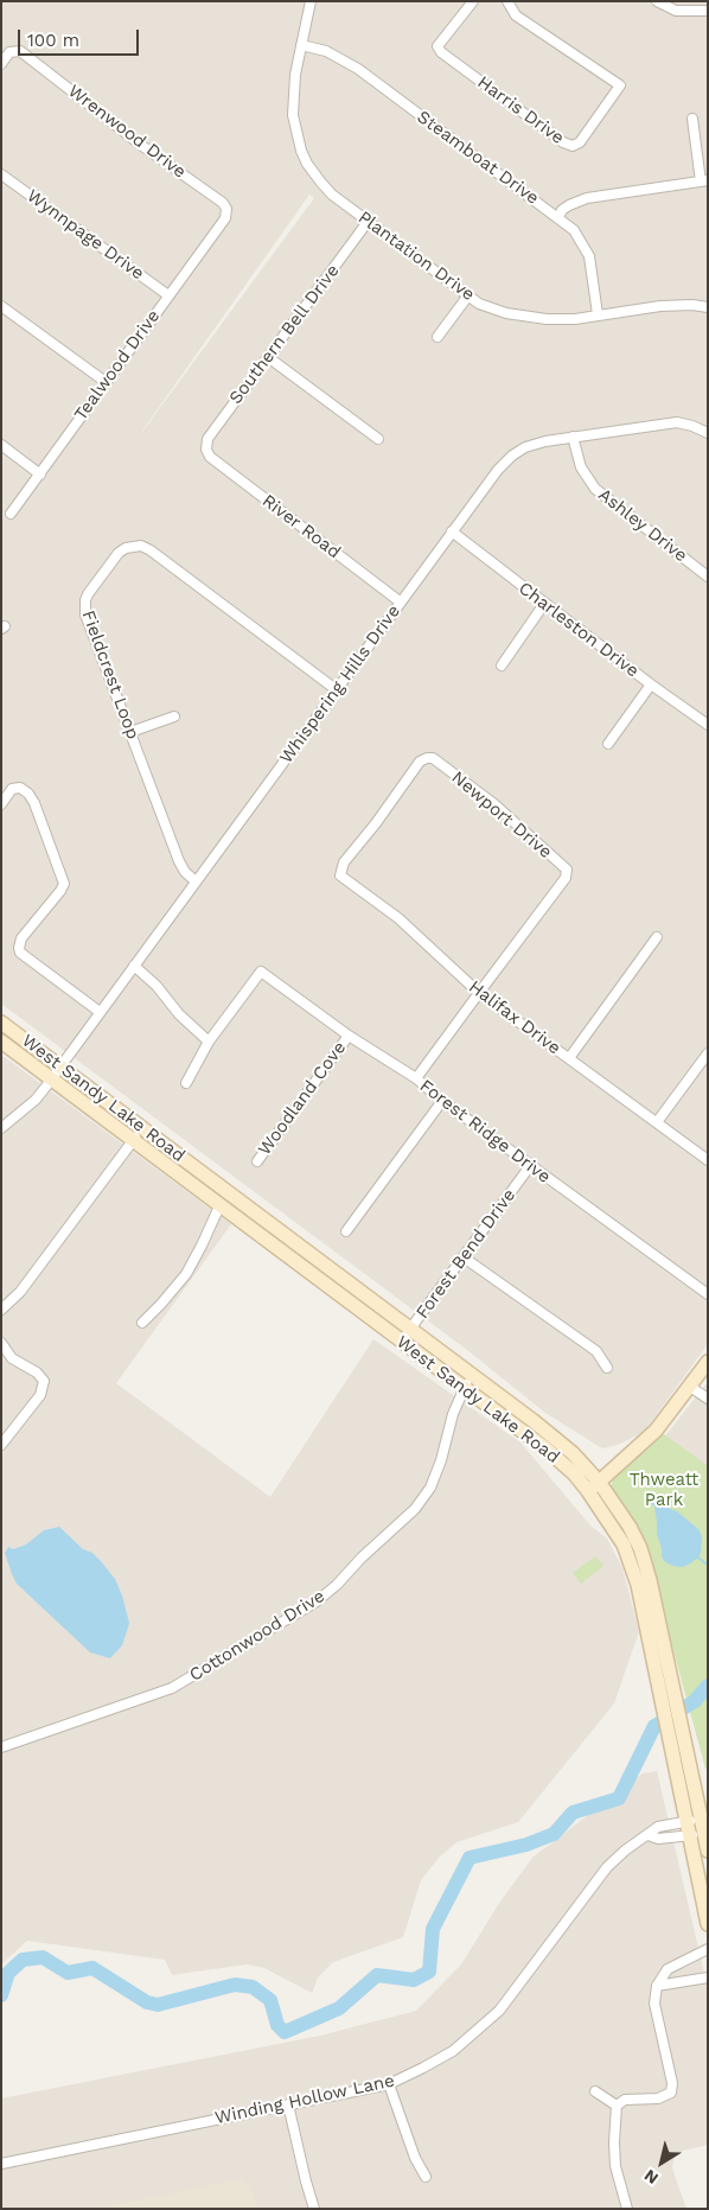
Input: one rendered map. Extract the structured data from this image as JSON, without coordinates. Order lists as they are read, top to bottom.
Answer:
{
  "streets": {
    "main road": ["West Sandy Lake Road"],
    "street": [
      "Harris Drive",
      "Wrenwood Drive",
      "Steamboat Drive",
      "Wynnpage Drive",
      "Plantation Drive",
      "Southern Bell Drive",
      "Tealwood Drive",
      "Ashley Drive",
      "River Road",
      "Charleston Drive",
      "Fieldcrest Loop",
      "Whispering Hills Drive",
      "Newport Drive",
      "Halifax Drive",
      "Woodland Cove",
      "Forest Ridge Drive",
      "Forest Bend Drive",
      "Cottonwood Drive",
      "Winding Hollow Lane"
    ]
  },
  "crossings": [
    ["Wrenwood Drive", "Tealwood Drive"],
    ["Steamboat Drive", "Plantation Drive"],
    ["Wynnpage Drive", "Tealwood Drive"],
    ["Plantation Drive", "Southern Bell Drive"],
    ["Southern Bell Drive", "River Road"],
    ["Ashley Drive", "Whispering Hills Drive"],
    ["River Road", "Whispering Hills Drive"],
    ["Charleston Drive", "Whispering Hills Drive"],
    ["Fieldcrest Loop", "Whispering Hills Drive"],
    ["Whispering Hills Drive", "West Sandy Lake Road"],
    ["Newport Drive", "Halifax Drive"],
    ["Newport Drive", "Forest Ridge Drive"],
    ["West Sandy Lake Road", "Forest Bend Drive"],
    ["West Sandy Lake Road", "Cottonwood Drive"],
    ["West Sandy Lake Road", "Winding Hollow Lane"],
    ["Woodland Cove", "Forest Ridge Drive"],
    ["Forest Ridge Drive", "Forest Bend Drive"]
  ],
  "parks": ["Thweatt Park"],
  "scale_bar": "100 m",
  "north": "bottom left"
}
